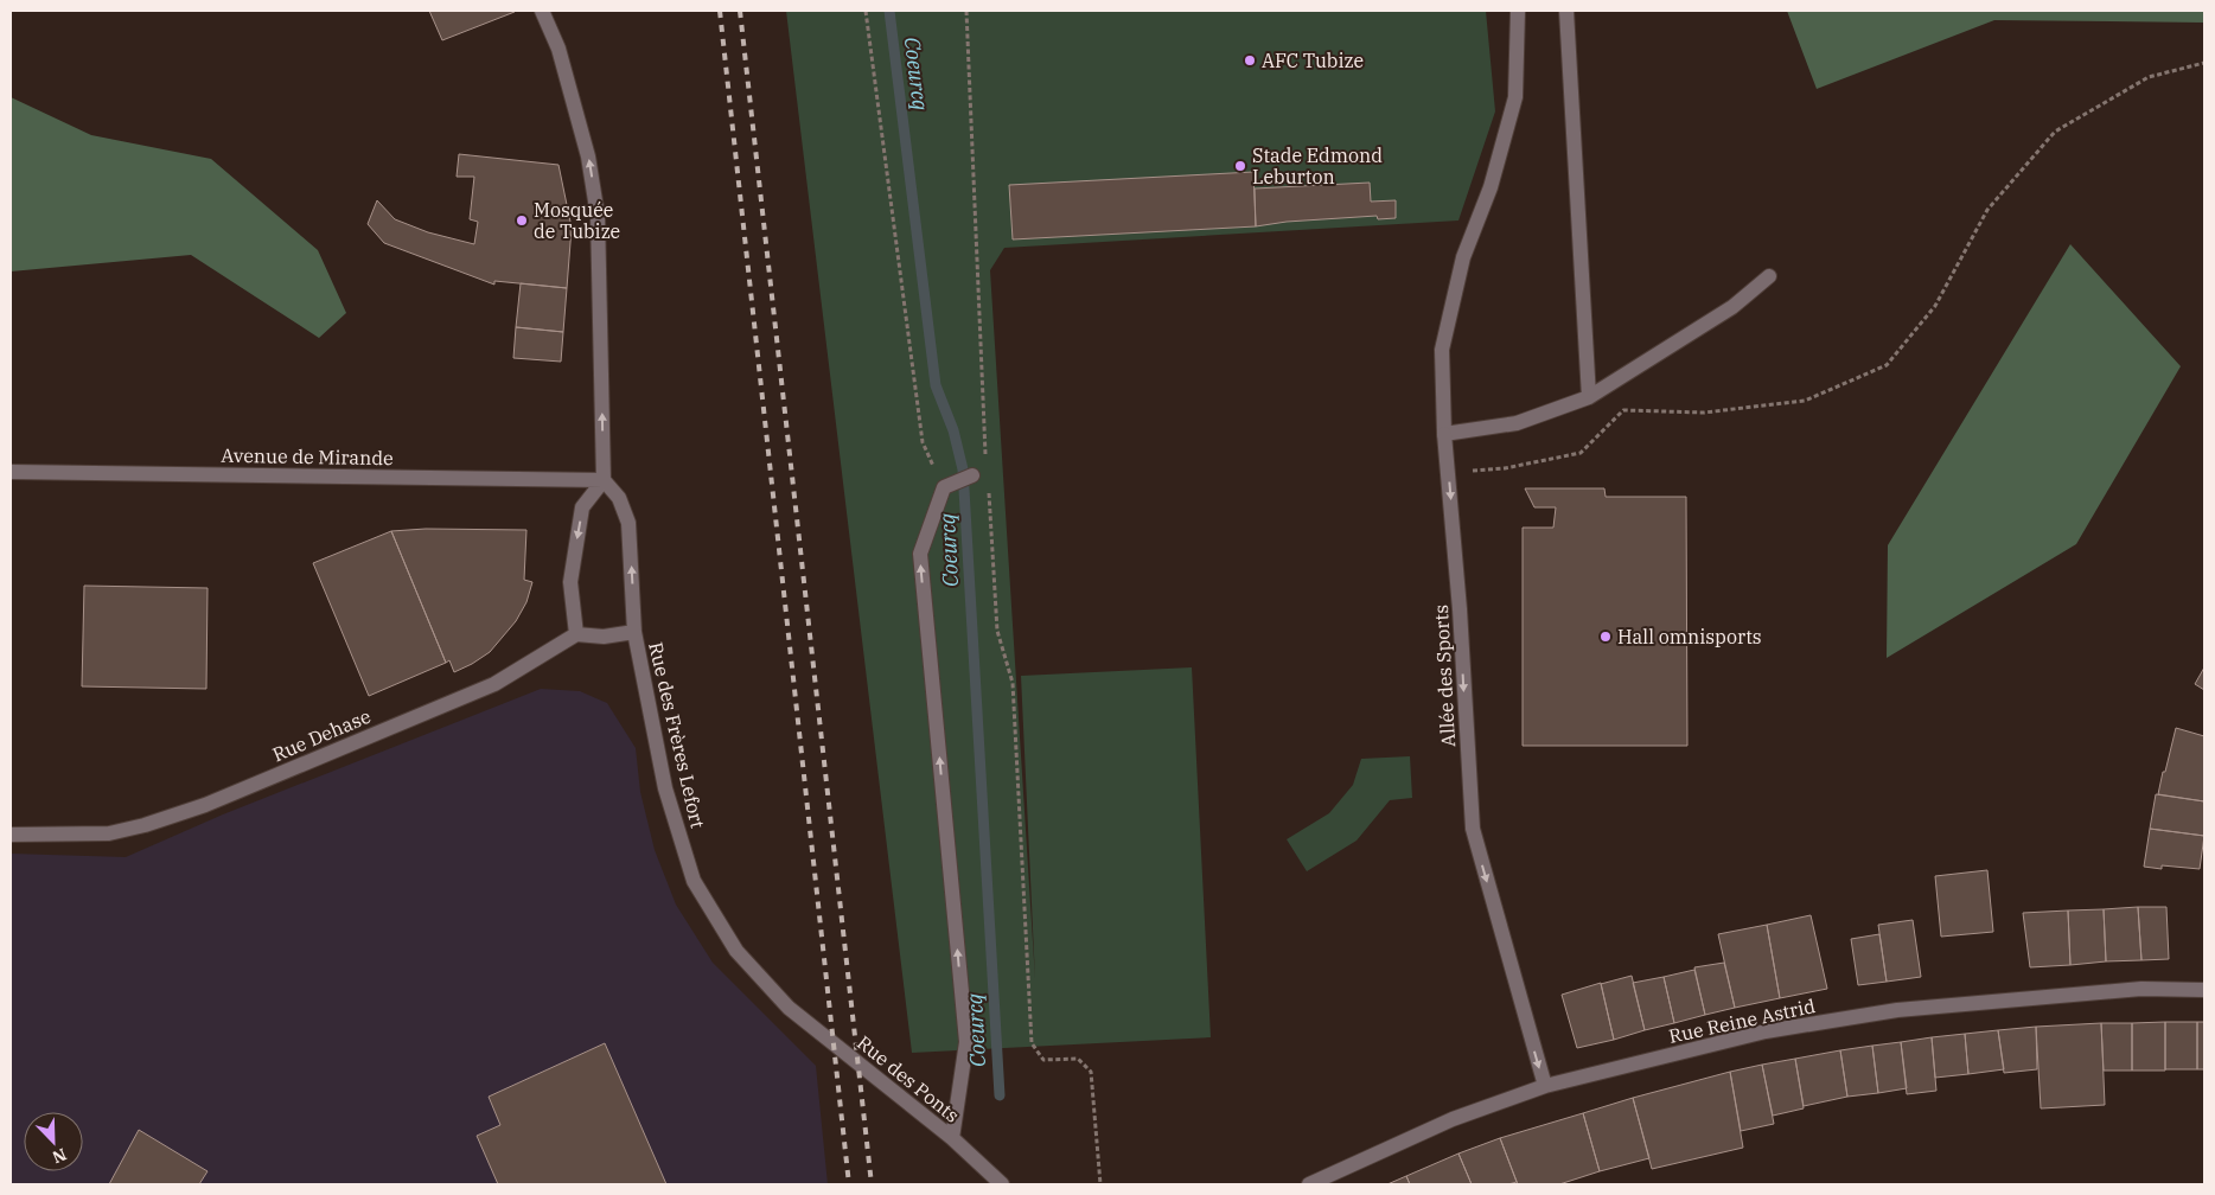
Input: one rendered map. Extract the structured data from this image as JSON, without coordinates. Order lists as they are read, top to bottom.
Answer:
{
  "streets": {
    "street": [
      "Avenue de Mirande",
      "Allée des Sports",
      "Rue Dehase",
      "Rue des Frères Lefort",
      "Rue Reine Astrid",
      "Rue des Ponts"
    ]
  },
  "crossings": [
    ["Avenue de Mirande", "Rue des Frères Lefort"],
    ["Allée des Sports", "Rue Reine Astrid"],
    ["Rue des Frères Lefort", "Rue des Ponts"]
  ],
  "one_way": ["Allée des Sports"],
  "water": ["Coeurcq"],
  "places": [
    "AFC Tubize",
    "Stade Edmond Leburton",
    "Mosquée de Tubize",
    "Hall omnisports"
  ],
  "north": "bottom right"
}
